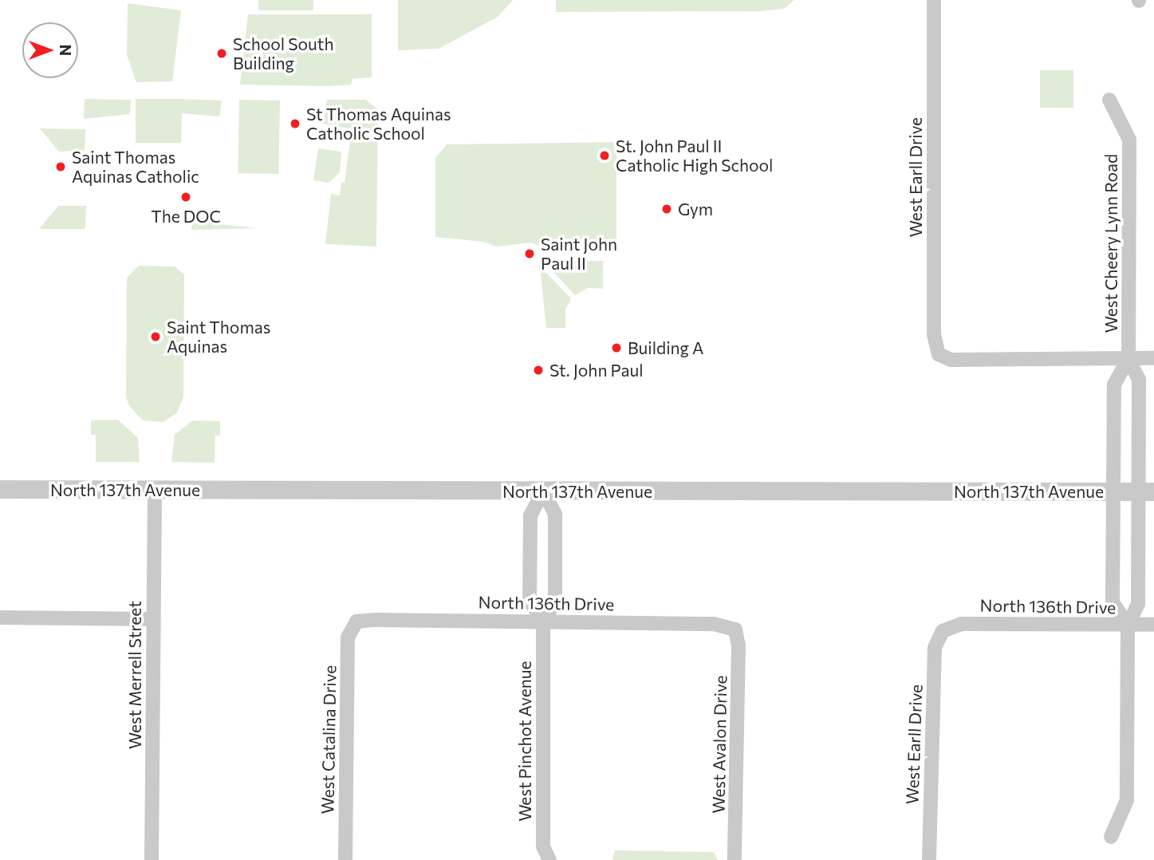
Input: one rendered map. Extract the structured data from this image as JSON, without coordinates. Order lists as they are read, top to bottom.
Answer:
{
  "streets": {
    "street": [
      "West Earll Drive",
      "West Cheery Lynn Road",
      "North 137th Avenue",
      "North 136th Drive",
      "West Merrell Street",
      "West Catalina Drive",
      "West Pinchot Avenue",
      "West Avalon Drive"
    ]
  },
  "crossings": [
    ["West Earll Drive", "West Cheery Lynn Road"],
    ["West Earll Drive", "North 136th Drive"],
    ["West Cheery Lynn Road", "North 137th Avenue"],
    ["West Cheery Lynn Road", "North 136th Drive"],
    ["North 137th Avenue", "West Merrell Street"],
    ["North 137th Avenue", "West Pinchot Avenue"],
    ["North 136th Drive", "West Catalina Drive"],
    ["North 136th Drive", "West Pinchot Avenue"],
    ["North 136th Drive", "West Avalon Drive"]
  ],
  "places": [
    "School South Building",
    "St Thomas Aquinas Catholic School",
    "St. John Paul II Catholic High School",
    "Saint Thomas Aquinas Catholic",
    "The DOC",
    "Gym",
    "Saint John Paul II",
    "Saint Thomas Aquinas",
    "Building A",
    "St. John Paul"
  ],
  "north": "right"
}
